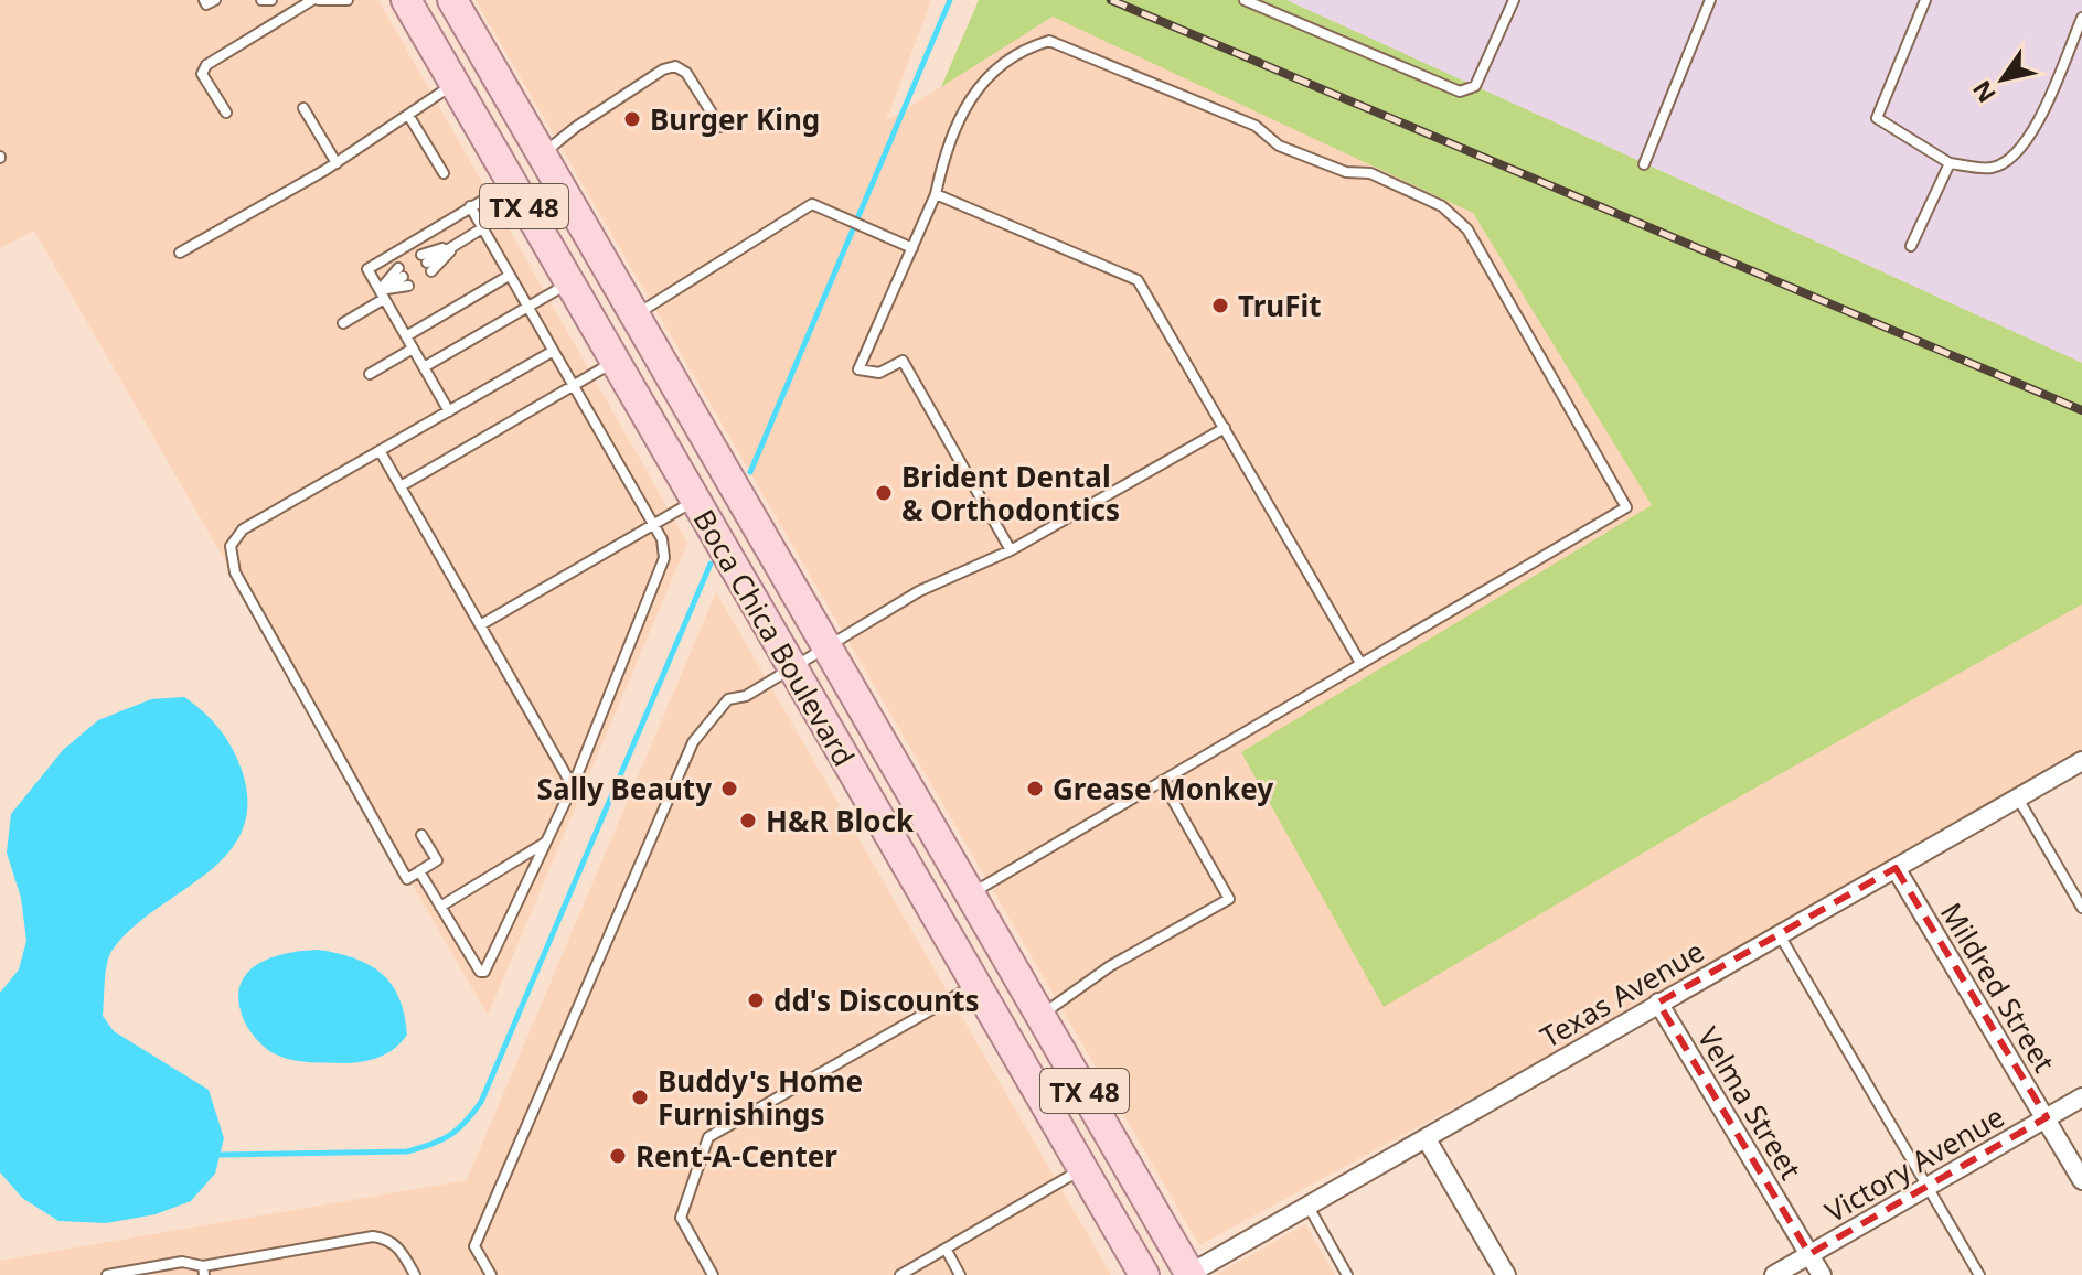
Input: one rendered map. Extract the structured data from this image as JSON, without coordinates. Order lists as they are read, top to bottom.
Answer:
{
  "streets": {
    "main road": ["TX 48", "Boca Chica Boulevard"],
    "street": [
      "Mildred Street",
      "Texas Avenue",
      "Velma Street",
      "Victory Avenue"
    ]
  },
  "crossings": [
    ["Boca Chica Boulevard", "Texas Avenue"],
    ["Mildred Street", "Texas Avenue"],
    ["Mildred Street", "Victory Avenue"],
    ["Texas Avenue", "Velma Street"],
    ["Velma Street", "Victory Avenue"]
  ],
  "places": [
    "Burger King",
    "TruFit",
    "Brident Dental & Orthodontics",
    "Sally Beauty",
    "Grease Monkey",
    "H&R Block",
    "dd's Discounts",
    "Buddy's Home Furnishings",
    "Rent-A-Center"
  ],
  "north": "bottom left"
}
